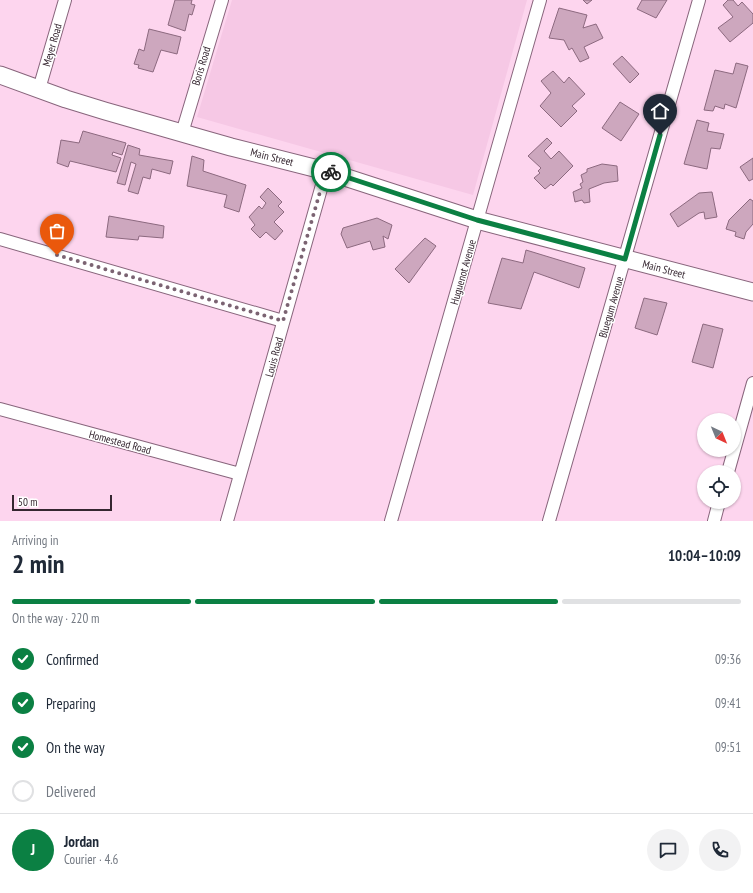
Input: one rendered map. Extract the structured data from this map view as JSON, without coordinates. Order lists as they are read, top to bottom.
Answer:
{
  "streets": {
    "street": [
      "Meyer Road",
      "Boris Road",
      "Main Street",
      "Huguenot Avenue",
      "Bluegum Avenue",
      "Louis Road",
      "Homestead Road"
    ]
  },
  "crossings": [
    ["Meyer Road", "Main Street"],
    ["Boris Road", "Main Street"],
    ["Main Street", "Huguenot Avenue"],
    ["Main Street", "Bluegum Avenue"],
    ["Main Street", "Louis Road"],
    ["Louis Road", "Homestead Road"]
  ],
  "scale_bar": "50 m",
  "north": "bottom right",
  "page": {
    "scale": "50 m",
    "heading": ["2 min", "Arriving in", "10:04–10:09"],
    "panel": ["Jordan", "Courier · 4.6"],
    "bar": "On the way · 220 m",
    "list": [
      ["Confirmed", "09:36"],
      ["Preparing", "09:41"],
      ["On the way", "09:51"],
      "Delivered"
    ],
    "round": "J"
  }
}
